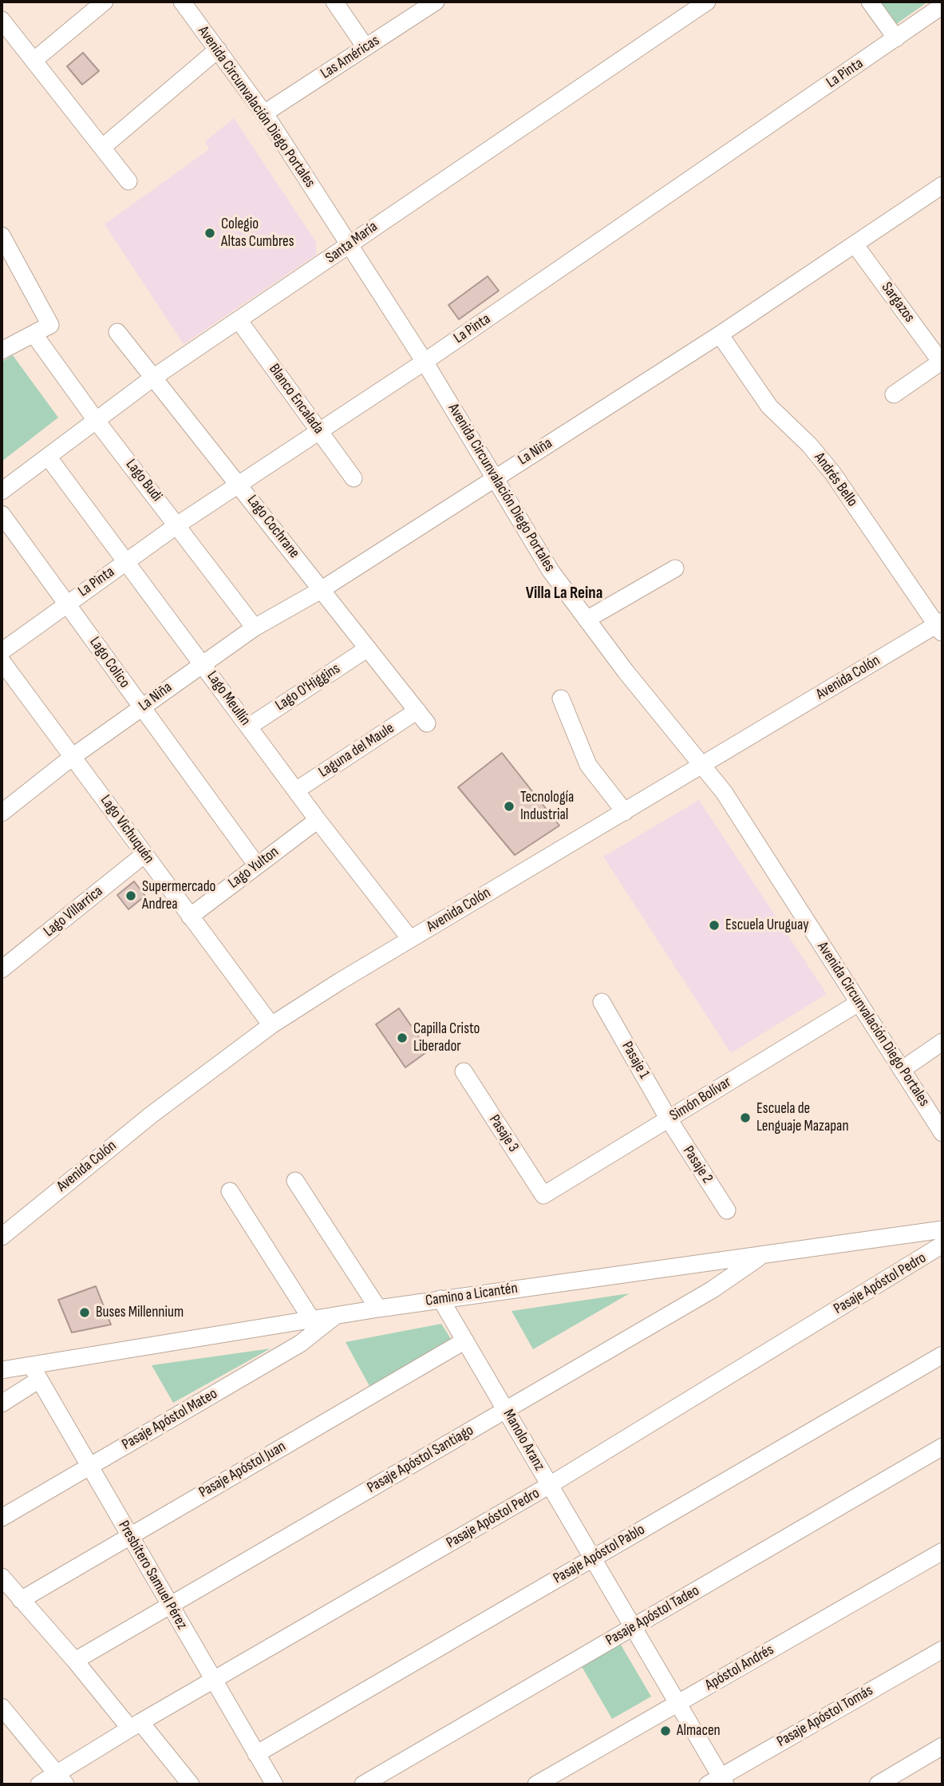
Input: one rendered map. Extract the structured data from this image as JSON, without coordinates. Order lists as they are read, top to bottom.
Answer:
{
  "streets": {
    "street": [
      "Las Américas",
      "La Pinta",
      "Avenida Circunvalación Diego Portales",
      "Santa María",
      "Sargazos",
      "Blanco Encalada",
      "La Niña",
      "Andrés Bello",
      "Lago Budi",
      "Lago Cochrane",
      "Lago Colico",
      "Avenida Colón",
      "Lago O'Higgins",
      "Lago Meullín",
      "Laguna del Maule",
      "Lago Vichuquén",
      "Lago Yulton",
      "Lago Villarrica",
      "Pasaje 1",
      "Simón Bolívar",
      "Pasaje 3",
      "Pasaje 2",
      "Pasaje Apóstol Pedro",
      "Camino a Licantén",
      "Pasaje Apóstol Mateo",
      "Manolo Aranz",
      "Pasaje Apóstol Santiago",
      "Pasaje Apóstol Juan",
      "Pasaje Apóstol Pablo",
      "Presbítero Samuel Pérez",
      "Pasaje Apóstol Tadeo",
      "Apóstol Andrés",
      "Pasaje Apóstol Tomás"
    ]
  },
  "crossings": [
    ["Las Américas", "Avenida Circunvalación Diego Portales"],
    ["La Pinta", "Avenida Circunvalación Diego Portales"],
    ["La Pinta", "Blanco Encalada"],
    ["La Pinta", "Lago Budi"],
    ["La Pinta", "Lago Cochrane"],
    ["La Pinta", "Lago Colico"],
    ["La Pinta", "Lago Meullín"],
    ["Avenida Circunvalación Diego Portales", "Santa María"],
    ["Avenida Circunvalación Diego Portales", "La Niña"],
    ["Avenida Circunvalación Diego Portales", "Avenida Colón"],
    ["Avenida Circunvalación Diego Portales", "Simón Bolívar"],
    ["Santa María", "Blanco Encalada"],
    ["Santa María", "Lago Budi"],
    ["Santa María", "Lago Cochrane"],
    ["Santa María", "Lago Meullín"],
    ["Sargazos", "La Niña"],
    ["La Niña", "Andrés Bello"],
    ["La Niña", "Lago Budi"],
    ["La Niña", "Lago Cochrane"],
    ["La Niña", "Lago Colico"],
    ["La Niña", "Lago Meullín"],
    ["La Niña", "Lago Vichuquén"],
    ["Andrés Bello", "Avenida Colón"],
    ["Lago Cochrane", "Lago O'Higgins"],
    ["Lago Cochrane", "Laguna del Maule"],
    ["Lago Colico", "Lago Yulton"],
    ["Avenida Colón", "Lago Meullín"],
    ["Avenida Colón", "Lago Vichuquén"],
    ["Lago O'Higgins", "Lago Meullín"],
    ["Lago Meullín", "Laguna del Maule"],
    ["Lago Meullín", "Lago Yulton"],
    ["Lago Vichuquén", "Lago Yulton"],
    ["Lago Vichuquén", "Lago Villarrica"],
    ["Pasaje 1", "Simón Bolívar"],
    ["Pasaje 1", "Pasaje 2"],
    ["Simón Bolívar", "Pasaje 3"],
    ["Simón Bolívar", "Pasaje 2"],
    ["Pasaje Apóstol Pedro", "Manolo Aranz"],
    ["Pasaje Apóstol Pedro", "Presbítero Samuel Pérez"],
    ["Camino a Licantén", "Pasaje Apóstol Mateo"],
    ["Camino a Licantén", "Manolo Aranz"],
    ["Camino a Licantén", "Pasaje Apóstol Santiago"],
    ["Camino a Licantén", "Presbítero Samuel Pérez"],
    ["Pasaje Apóstol Mateo", "Presbítero Samuel Pérez"],
    ["Manolo Aranz", "Pasaje Apóstol Santiago"],
    ["Manolo Aranz", "Pasaje Apóstol Juan"],
    ["Manolo Aranz", "Pasaje Apóstol Pablo"],
    ["Manolo Aranz", "Pasaje Apóstol Tadeo"],
    ["Manolo Aranz", "Apóstol Andrés"],
    ["Manolo Aranz", "Pasaje Apóstol Tomás"],
    ["Pasaje Apóstol Santiago", "Presbítero Samuel Pérez"],
    ["Pasaje Apóstol Juan", "Presbítero Samuel Pérez"],
    ["Pasaje Apóstol Pablo", "Presbítero Samuel Pérez"]
  ],
  "districts": ["Villa La Reina"],
  "places": [
    "Colegio Altas Cumbres",
    "Tecnología Industrial",
    "Supermercado Andrea",
    "Escuela Uruguay",
    "Capilla Cristo Liberador",
    "Escuela de Lenguaje Mazapan",
    "Buses Millennium",
    "Almacen"
  ]
}
